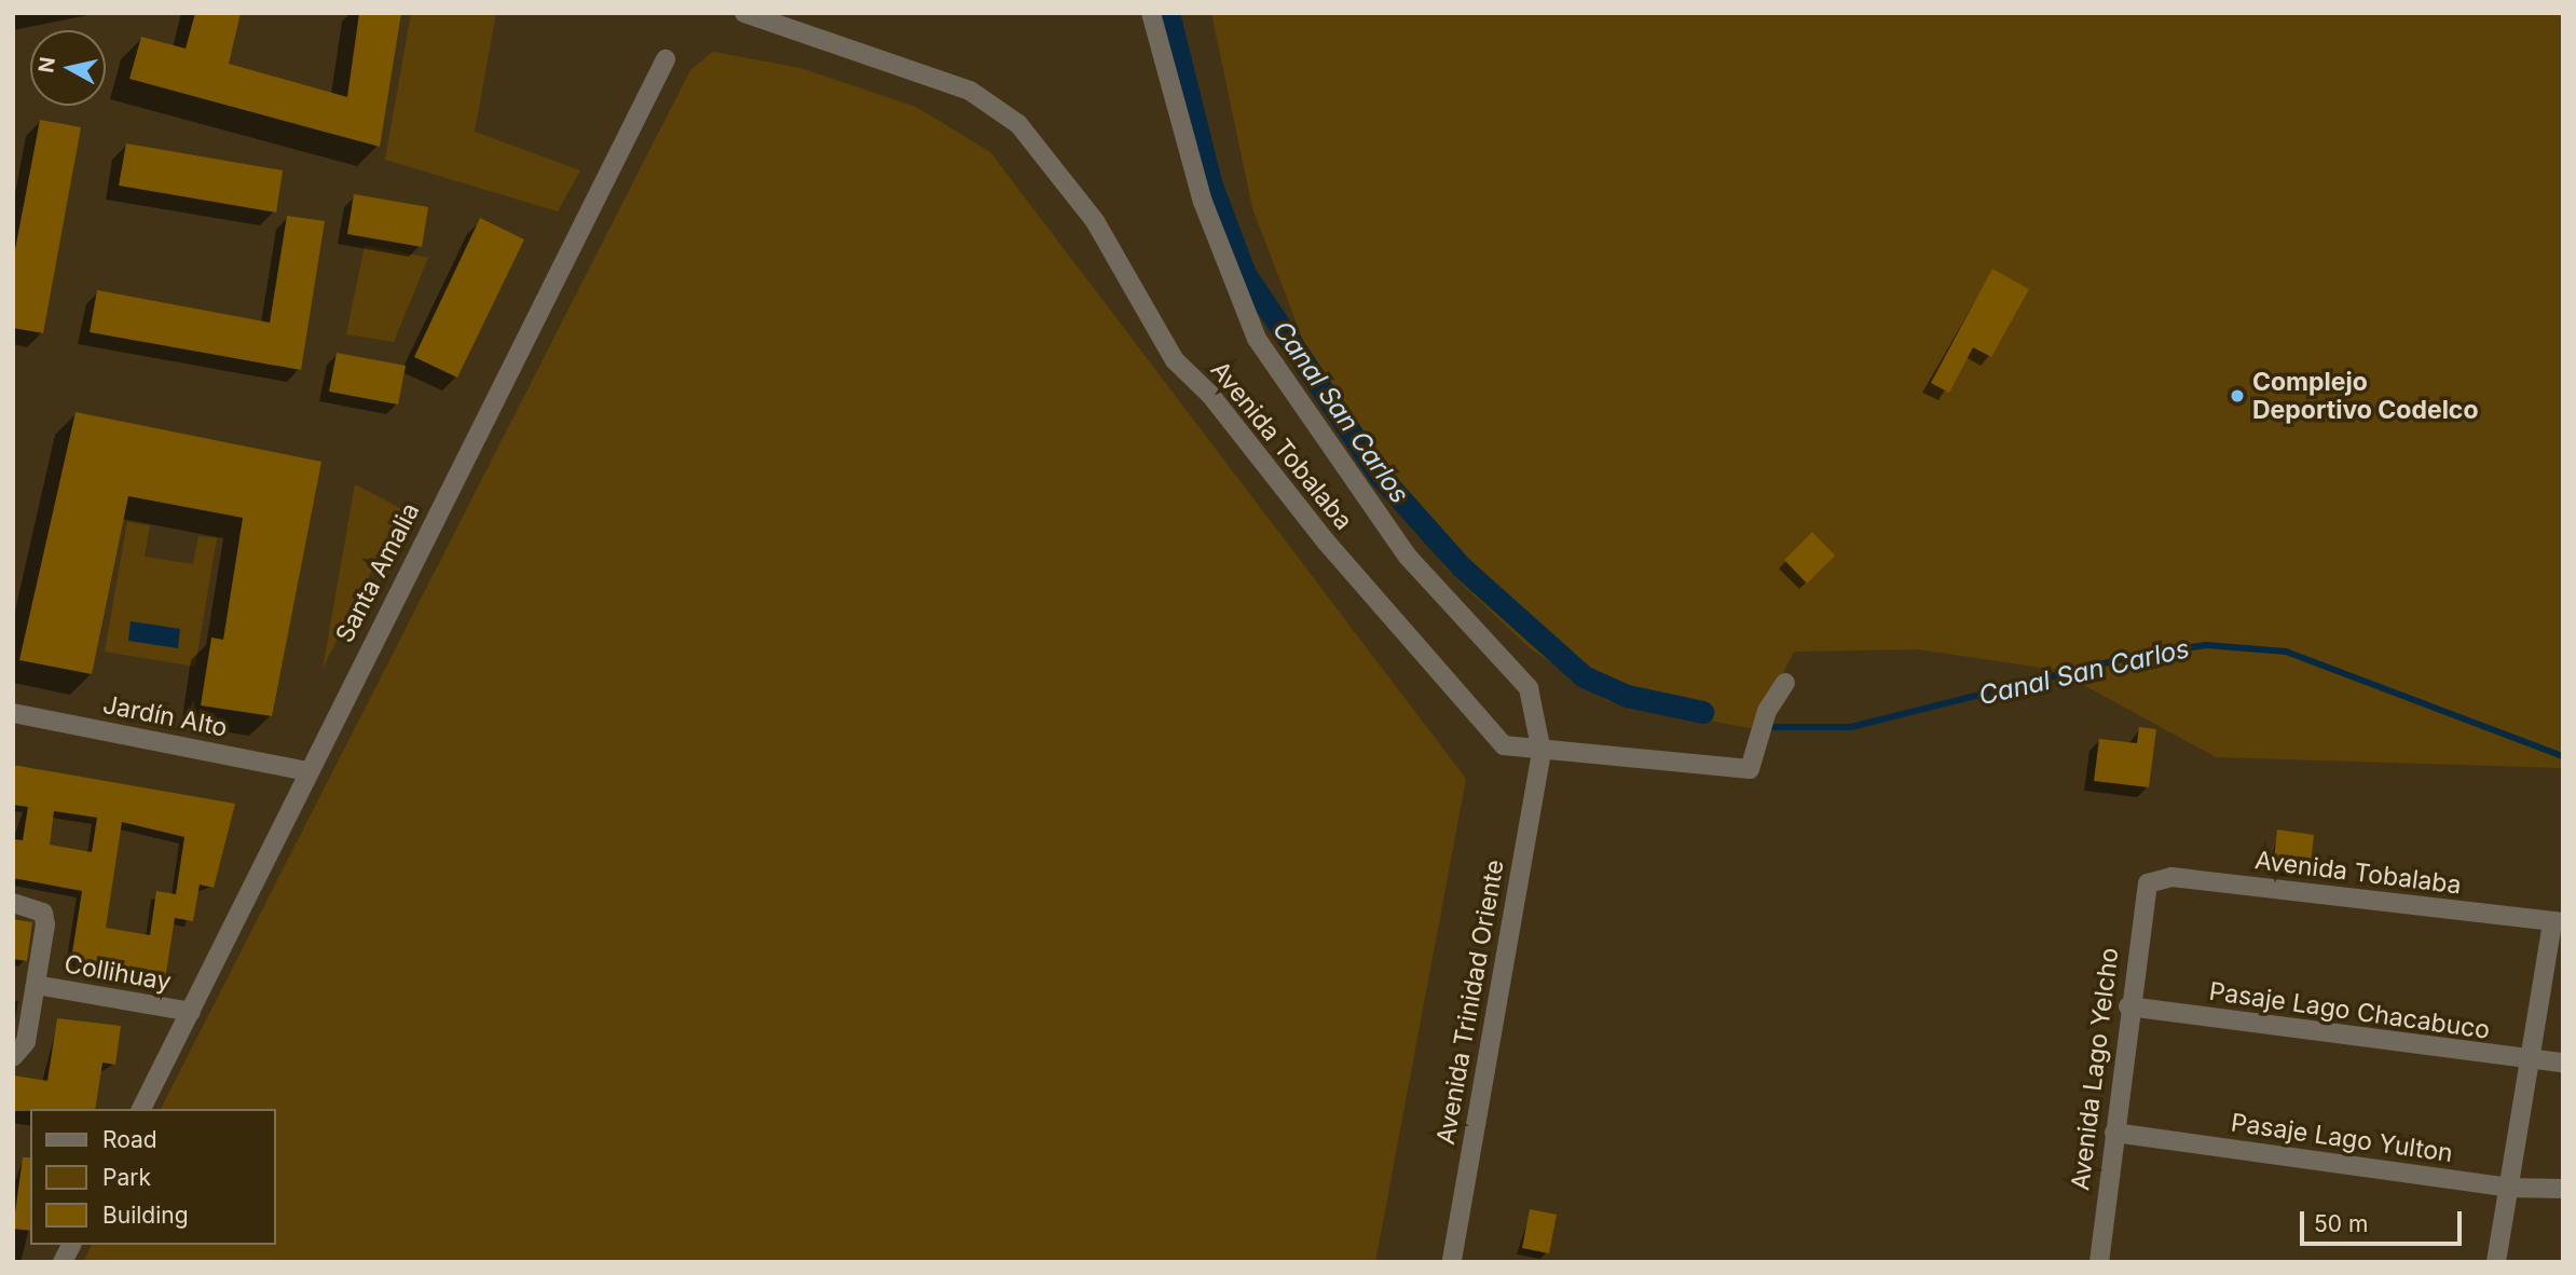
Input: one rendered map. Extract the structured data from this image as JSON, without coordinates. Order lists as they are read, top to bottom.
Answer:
{
  "streets": {
    "street": [
      "Avenida Tobalaba",
      "Santa Amalia",
      "Jardín Alto",
      "Collihuay",
      "Avenida Trinidad Oriente",
      "Pasaje Lago Chacabuco",
      "Avenida Lago Yelcho",
      "Pasaje Lago Yulton"
    ]
  },
  "crossings": [
    ["Avenida Tobalaba", "Avenida Trinidad Oriente"],
    ["Avenida Tobalaba", "Avenida Lago Yelcho"],
    ["Santa Amalia", "Jardín Alto"],
    ["Santa Amalia", "Collihuay"],
    ["Pasaje Lago Chacabuco", "Avenida Lago Yelcho"],
    ["Avenida Lago Yelcho", "Pasaje Lago Yulton"]
  ],
  "water": ["Canal San Carlos"],
  "places": ["Complejo Deportivo Codelco"],
  "legend": ["Road", "Park", "Building"],
  "scale_bar": "50 m",
  "north": "left"
}
